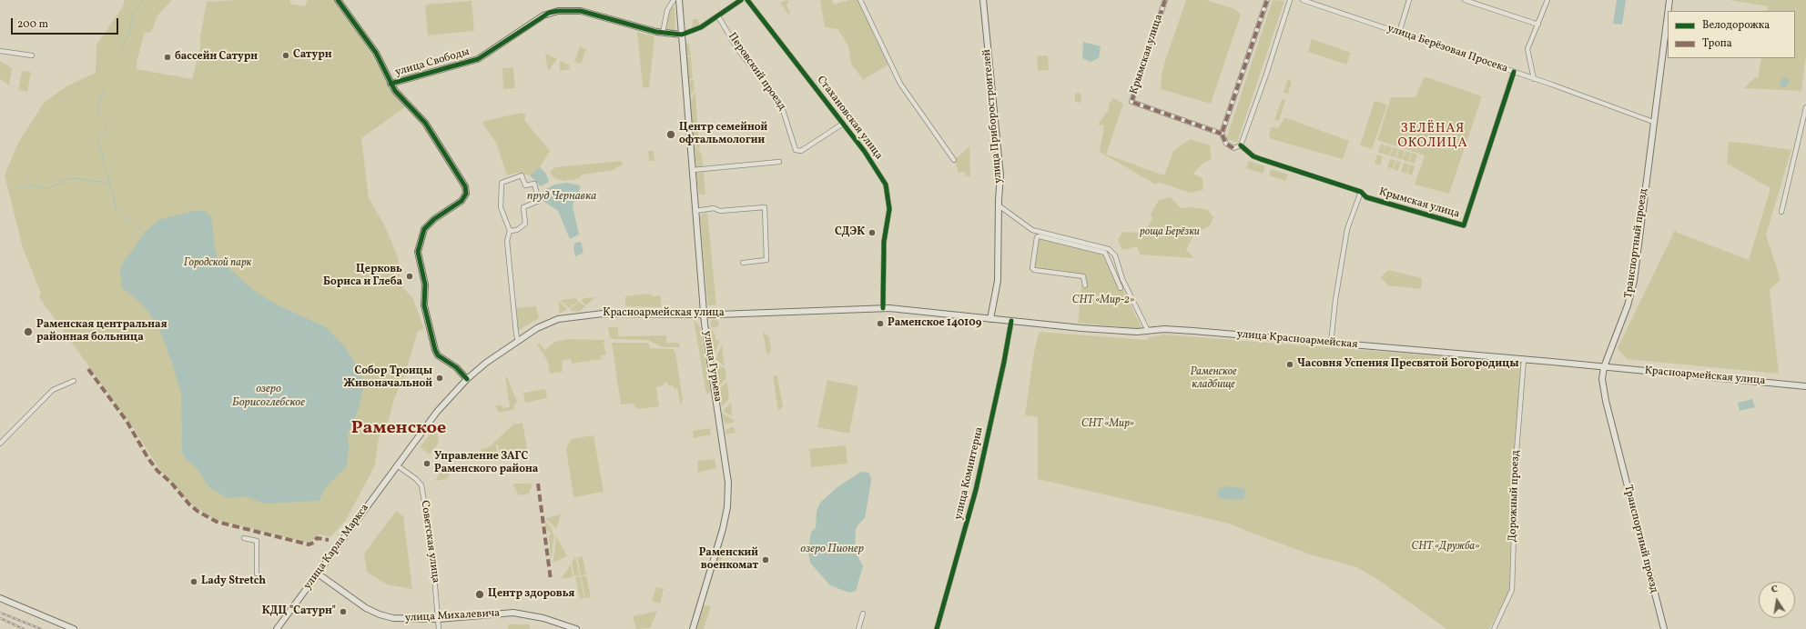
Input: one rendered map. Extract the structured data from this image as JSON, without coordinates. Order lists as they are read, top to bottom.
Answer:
{
  "streets": {
    "main road": [
      "улица Свободы",
      "улица Приборостроителей",
      "Транспортный проезд",
      "Красноармейская улица",
      "улица Красноармейская",
      "улица Гурьева",
      "улица Карла Маркса",
      "улица Михалевича"
    ],
    "street": [
      "улица Берёзовая Просека",
      "Крымская улица",
      "Перовский проезд",
      "Стахановская улица",
      "улица Коминтерна",
      "Дорожный проезд",
      "Советская улица"
    ]
  },
  "crossings": [
    ["улица Берёзовая Просека", "Крымская улица"],
    ["улица Берёзовая Просека", "Транспортный проезд"],
    ["улица Свободы", "улица Гурьева"],
    ["Перовский проезд", "Стахановская улица"],
    ["улица Приборостроителей", "Красноармейская улица"],
    ["улица Приборостроителей", "улица Красноармейская"],
    ["Стахановская улица", "Красноармейская улица"],
    ["Транспортный проезд", "Красноармейская улица"],
    ["Транспортный проезд", "улица Красноармейская"],
    ["Красноармейская улица", "улица Красноармейская"],
    ["Красноармейская улица", "улица Гурьева"],
    ["Красноармейская улица", "Советская улица"],
    ["Красноармейская улица", "улица Карла Маркса"],
    ["улица Красноармейская", "улица Коминтерна"],
    ["улица Красноармейская", "Дорожный проезд"],
    ["Советская улица", "улица Карла Маркса"],
    ["Советская улица", "улица Михалевича"],
    ["улица Карла Маркса", "улица Михалевича"]
  ],
  "districts": ["ЗЕЛЁНАЯ ОКОЛИЦА", "Раменское"],
  "water": ["пруд Чернавка", "озеро Борисоглебское", "озеро Пионер"],
  "parks": [
    "роща Берёзки",
    "Городской парк",
    "СНТ «Мир-2»",
    "Раменское кладбище",
    "СНТ «Мир»",
    "СНТ «Дружба»"
  ],
  "places": [
    "Сатурн",
    "бассейн Сатурн",
    "Центр семейной офтальмологии",
    "СДЭК",
    "Церковь Бориса и Глеба",
    "Раменское 140109",
    "Раменская центральная районная больница",
    "Часовня Успения Пресвятой Богородицы",
    "Собор Троицы Живоначальной",
    "Управление ЗАГС Раменского района",
    "Раменский военкомат",
    "Lady Stretch",
    "Центр здоровья",
    "КДЦ \"Сатурн\""
  ],
  "legend": ["Велодорожка", "Тропа"],
  "scale_bar": "200 m",
  "north": "top"
}
